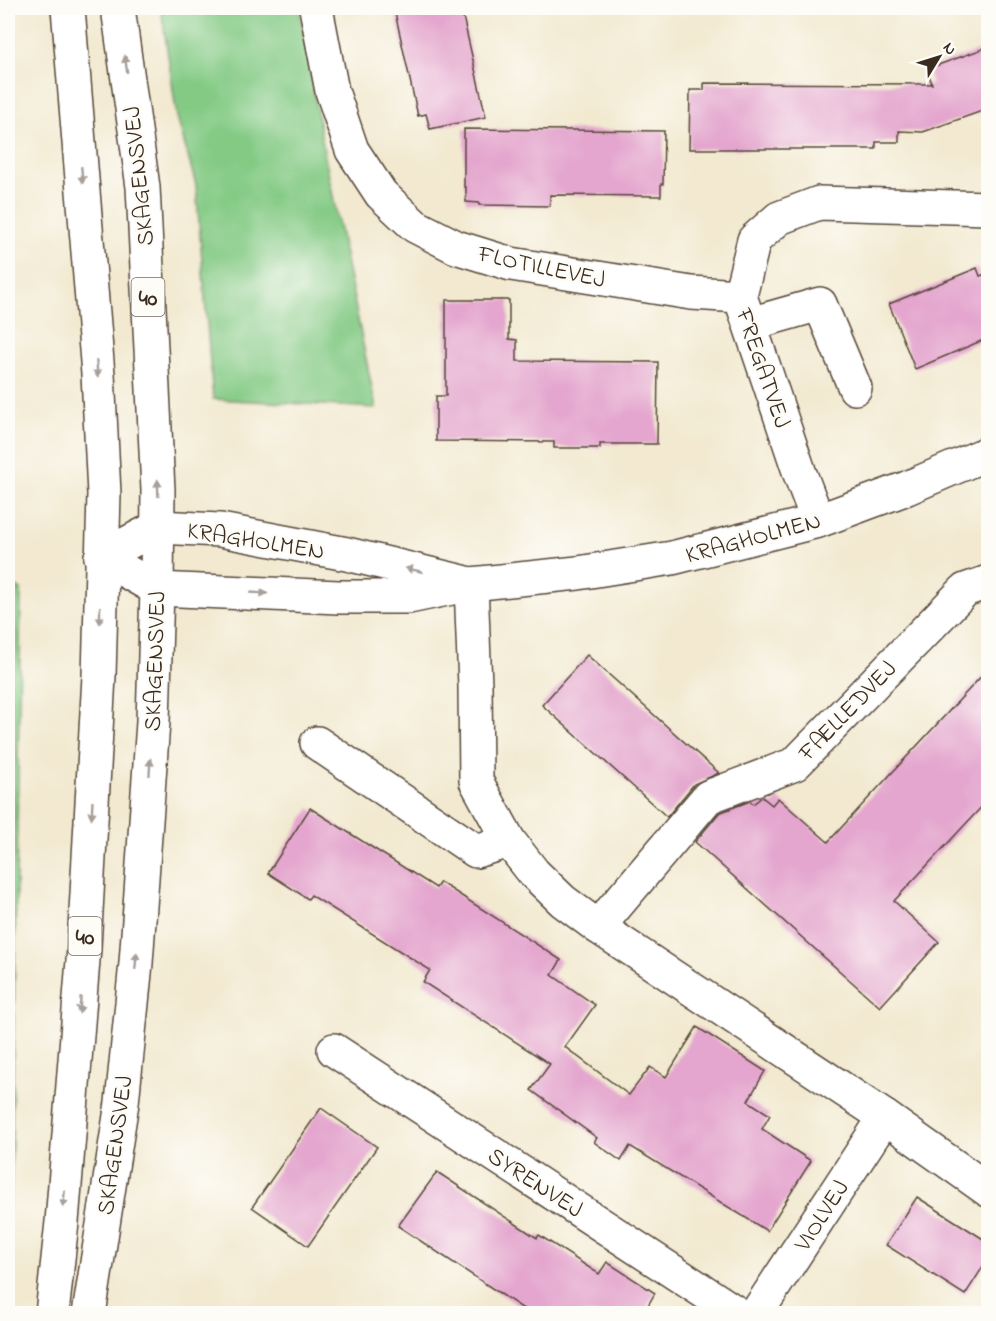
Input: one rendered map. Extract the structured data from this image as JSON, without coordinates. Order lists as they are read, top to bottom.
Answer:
{
  "streets": {
    "street": [
      "SKAGENSVEJ",
      "FLOTILLEVEJ",
      "40",
      "FREGATVEJ",
      "KRAGHOLMEN",
      "FÆLLEDVEJ",
      "SYRENVEJ",
      "VIOLVEJ"
    ]
  },
  "crossings": [
    ["SKAGENSVEJ", "KRAGHOLMEN"],
    ["FLOTILLEVEJ", "FREGATVEJ"],
    ["FREGATVEJ", "KRAGHOLMEN"]
  ],
  "north": "top right"
}
